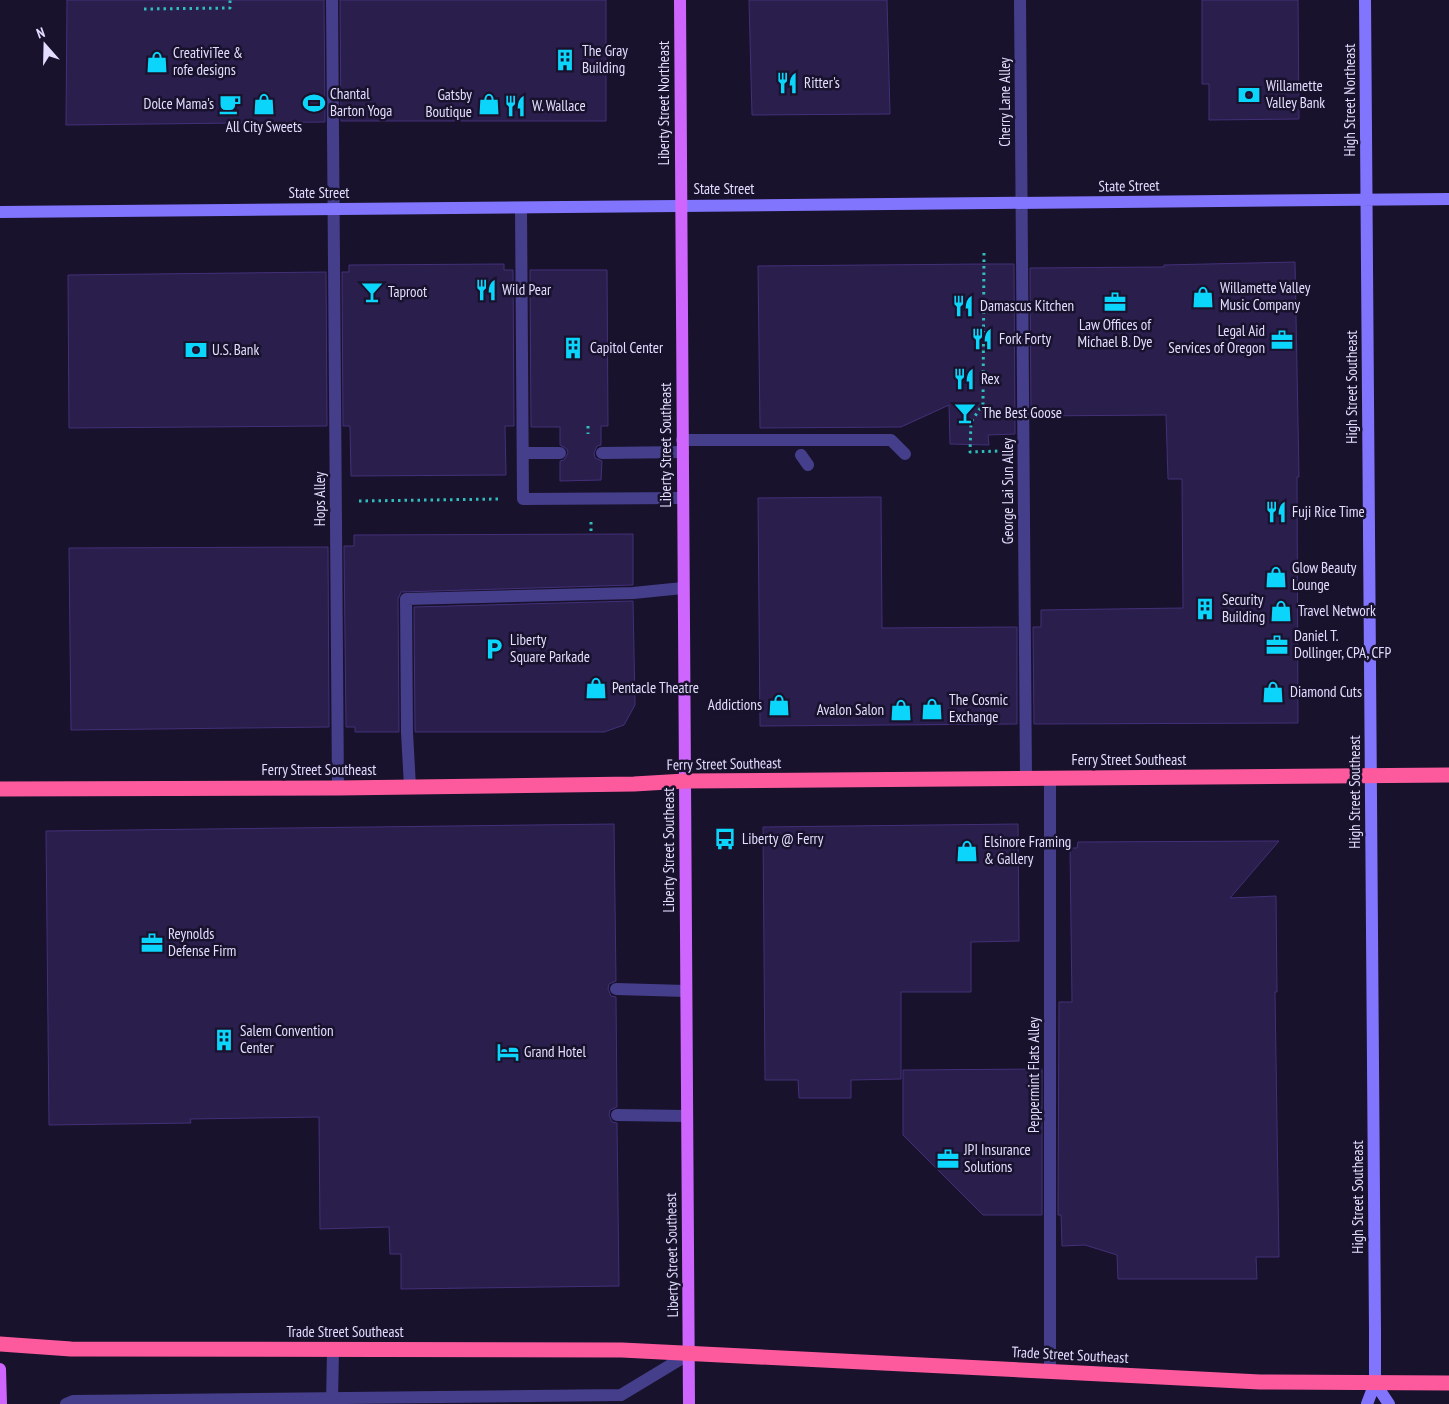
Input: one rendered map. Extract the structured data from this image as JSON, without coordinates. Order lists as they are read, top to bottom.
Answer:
{
  "streets": {
    "highway": ["Ferry Street Southeast", "Trade Street Southeast"],
    "main road": [
      "High Street Northeast",
      "Liberty Street Northeast",
      "State Street",
      "High Street Southeast",
      "Liberty Street Southeast"
    ],
    "lane": [
      "Cherry Lane Alley",
      "George Lai Sun Alley",
      "Hops Alley",
      "Peppermint Flats Alley"
    ]
  },
  "crossings": [
    ["High Street Northeast", "State Street"],
    ["High Street Northeast", "High Street Southeast"],
    ["Cherry Lane Alley", "State Street"],
    ["Cherry Lane Alley", "George Lai Sun Alley"],
    ["Liberty Street Northeast", "State Street"],
    ["Liberty Street Northeast", "Liberty Street Southeast"],
    ["State Street", "High Street Southeast"],
    ["State Street", "Liberty Street Southeast"],
    ["State Street", "George Lai Sun Alley"],
    ["State Street", "Hops Alley"],
    ["High Street Southeast", "Ferry Street Southeast"],
    ["High Street Southeast", "Trade Street Southeast"],
    ["Liberty Street Southeast", "Ferry Street Southeast"],
    ["Liberty Street Southeast", "Trade Street Southeast"],
    ["George Lai Sun Alley", "Ferry Street Southeast"],
    ["Hops Alley", "Ferry Street Southeast"],
    ["Ferry Street Southeast", "Peppermint Flats Alley"],
    ["Peppermint Flats Alley", "Trade Street Southeast"]
  ],
  "places": {
    "building": [
      "The Gray Building",
      "Capitol Center",
      "Security Building",
      "Salem Convention Center"
    ],
    "shop": [
      "CreativiTee & rofe designs",
      "All City Sweets",
      "Gatsby Boutique",
      "Willamette Valley Music Company",
      "Glow Beauty Lounge",
      "Travel Network",
      "Pentacle Theatre",
      "Diamond Cuts",
      "Addictions",
      "The Cosmic Exchange",
      "Avalon Salon",
      "Elsinore Framing & Gallery"
    ],
    "restaurant": [
      "Ritter's",
      "W. Wallace",
      "Wild Pear",
      "Damascus Kitchen",
      "Fork Forty",
      "Rex",
      "Fuji Rice Time"
    ],
    "bank": ["Willamette Valley Bank", "U.S. Bank"],
    "sports": ["Chantal Barton Yoga"],
    "cafe": ["Dolce Mama's"],
    "bar": ["Taproot", "The Best Goose"],
    "office": [
      "Law Offices of Michael B. Dye",
      "Legal Aid Services of Oregon",
      "Daniel T. Dollinger, CPA, CFP",
      "Reynolds Defense Firm",
      "JPI Insurance Solutions"
    ],
    "parking": ["Liberty Square Parkade"],
    "bus stop": ["Liberty @ Ferry"],
    "hotel": ["Grand Hotel"]
  },
  "north": "top"
}
